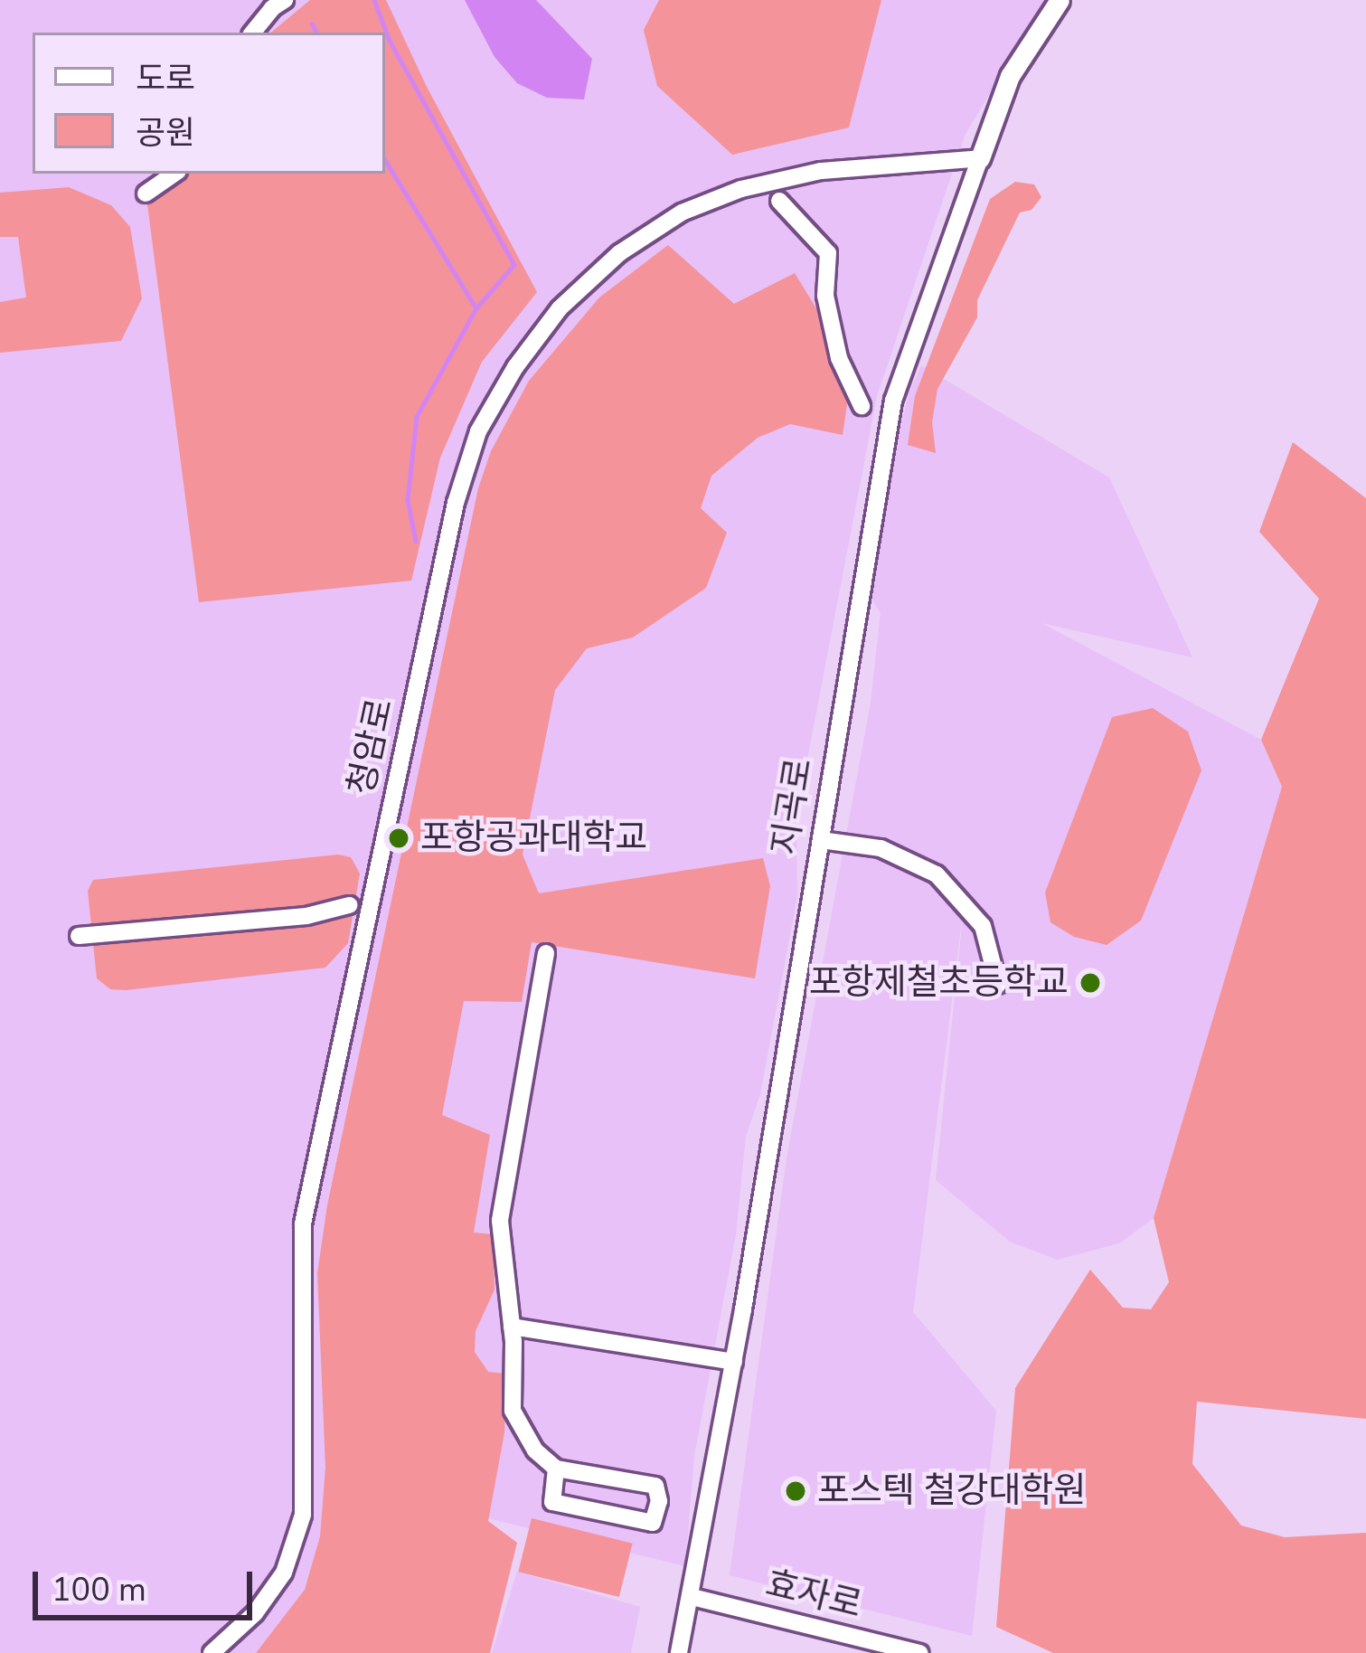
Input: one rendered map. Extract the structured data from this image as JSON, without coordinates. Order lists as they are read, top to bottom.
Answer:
{
  "streets": {
    "main road": ["지곡로"],
    "street": ["청암로", "효자로"]
  },
  "crossings": [
    ["청암로", "지곡로"],
    ["지곡로", "효자로"]
  ],
  "places": ["포항공과대학교", "포항제철초등학교", "포스텍 철강대학원"],
  "legend": ["도로", "공원"],
  "scale_bar": "100 m"
}
